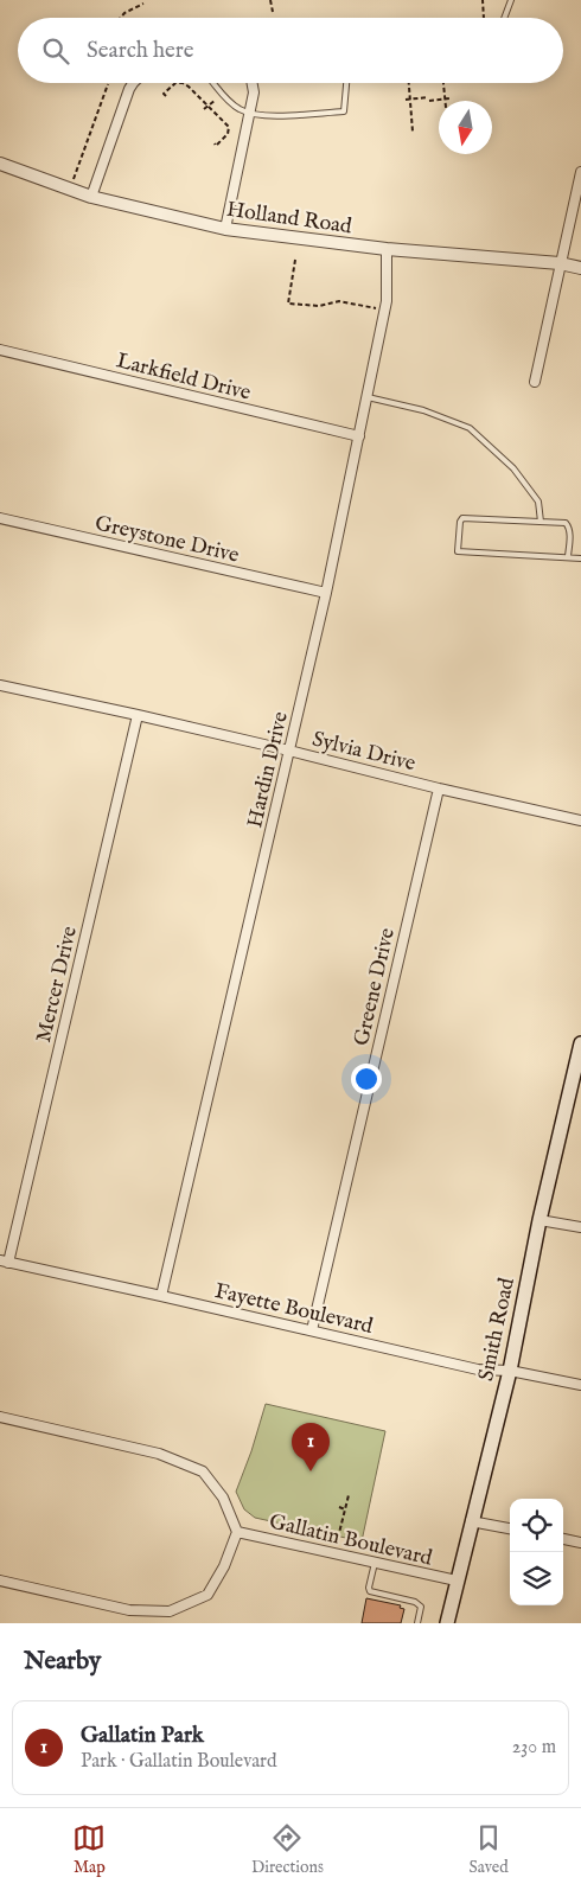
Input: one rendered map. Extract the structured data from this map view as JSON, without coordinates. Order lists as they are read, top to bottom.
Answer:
{
  "streets": {
    "main road": ["Smith Road"],
    "street": [
      "Holland Road",
      "Larkfield Drive",
      "Greystone Drive",
      "Sylvia Drive",
      "Hardin Drive",
      "Mercer Drive",
      "Greene Drive",
      "Fayette Boulevard",
      "Gallatin Boulevard"
    ]
  },
  "crossings": [
    ["Holland Road", "Hardin Drive"],
    ["Larkfield Drive", "Hardin Drive"],
    ["Greystone Drive", "Hardin Drive"],
    ["Sylvia Drive", "Hardin Drive"],
    ["Sylvia Drive", "Mercer Drive"],
    ["Sylvia Drive", "Greene Drive"],
    ["Hardin Drive", "Fayette Boulevard"],
    ["Mercer Drive", "Fayette Boulevard"],
    ["Greene Drive", "Fayette Boulevard"],
    ["Fayette Boulevard", "Smith Road"],
    ["Smith Road", "Gallatin Boulevard"]
  ],
  "north": "bottom",
  "page": {
    "search": "Search here",
    "pins": "1",
    "heading": "Nearby",
    "list": [
      {
        "mark": "1",
        "name": "Gallatin Park",
        "note": "Park · Gallatin Boulevard",
        "value": "230 m"
      }
    ],
    "nav": ["Map", "Directions", "Saved"]
  }
}
